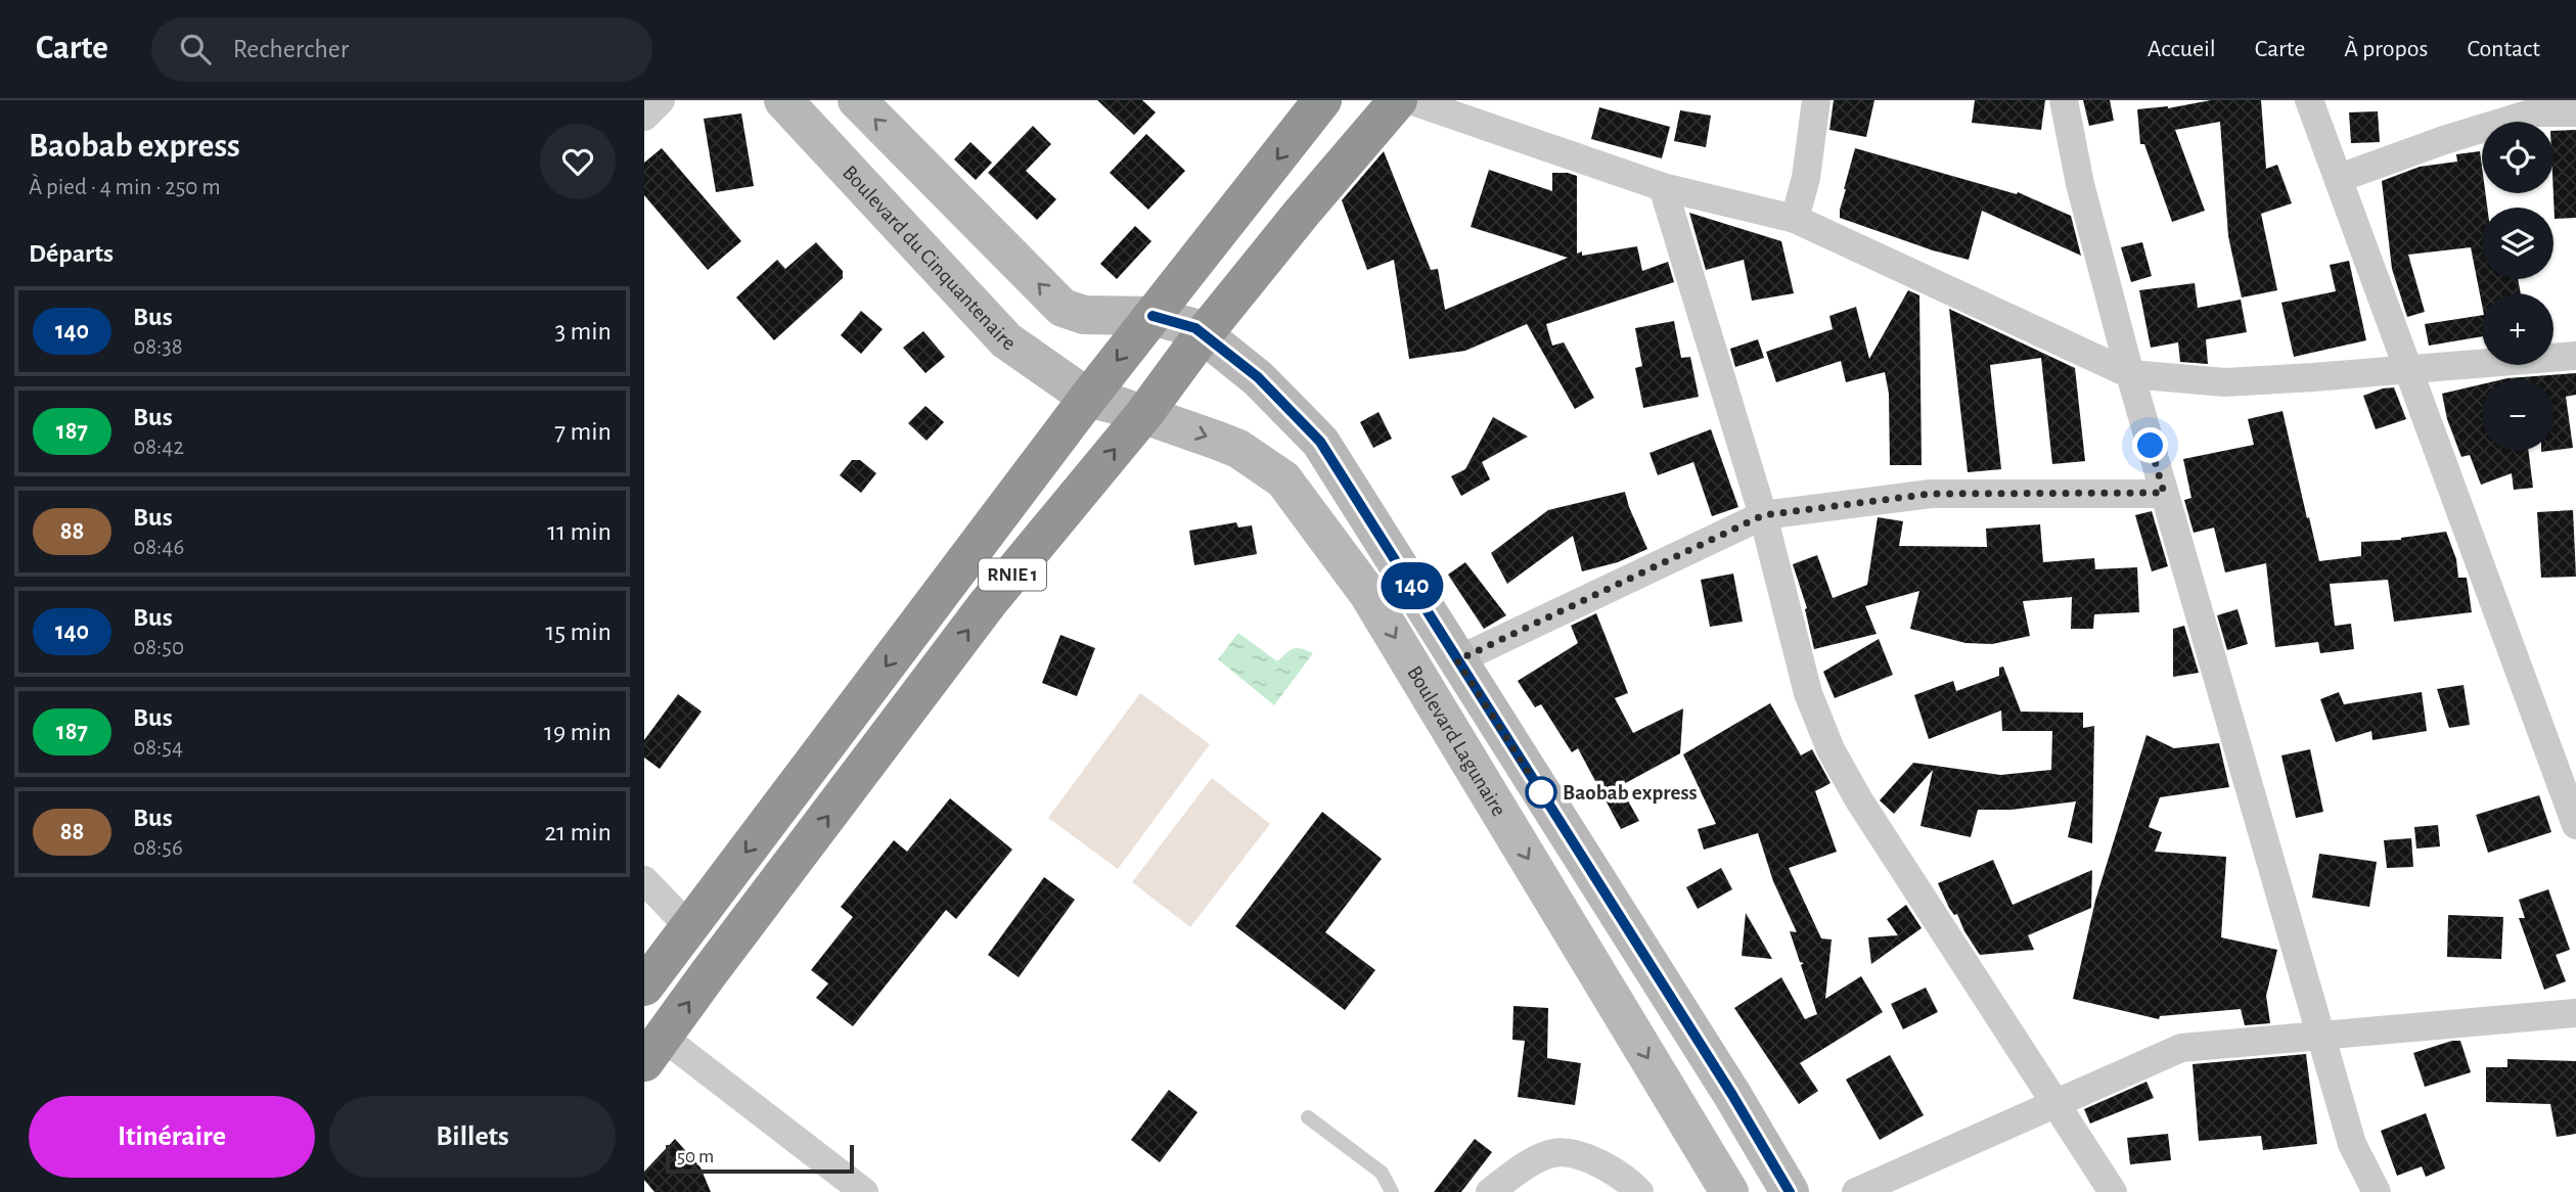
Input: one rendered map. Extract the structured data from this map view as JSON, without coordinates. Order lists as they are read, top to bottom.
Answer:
{
  "streets": {
    "highway": ["RNIE 1"],
    "main road": ["Boulevard du Cinquantenaire", "Boulevard Lagunaire"]
  },
  "crossings": [
    ["Boulevard du Cinquantenaire", "RNIE 1"],
    ["Boulevard du Cinquantenaire", "Boulevard Lagunaire"],
    ["RNIE 1", "Boulevard Lagunaire"]
  ],
  "places": ["Baobab express"],
  "lines": ["bus line 140"],
  "scale_bar": "50 m",
  "page": {
    "header": "Carte",
    "search": "Rechercher",
    "nav": [
      "Accueil",
      "Carte",
      "À propos",
      "Contact"
    ],
    "heading": [
      ["Baobab express", "À pied · 4 min · 250 m"],
      "Départs"
    ],
    "on_map": "140",
    "map_buttons": ["+", "−"],
    "list": [
      {
        "mark": "140",
        "name": "Bus",
        "note": "08:38",
        "value": "3 min"
      },
      {
        "mark": "187",
        "name": "Bus",
        "note": "08:42",
        "value": "7 min"
      },
      {
        "mark": "88",
        "name": "Bus",
        "note": "08:46",
        "value": "11 min"
      },
      {
        "mark": "140",
        "name": "Bus",
        "note": "08:50",
        "value": "15 min"
      },
      {
        "mark": "187",
        "name": "Bus",
        "note": "08:54",
        "value": "19 min"
      },
      {
        "mark": "88",
        "name": "Bus",
        "note": "08:56",
        "value": "21 min"
      }
    ],
    "buttons": ["Itinéraire", "Billets"],
    "scale": "50 m"
  }
}
